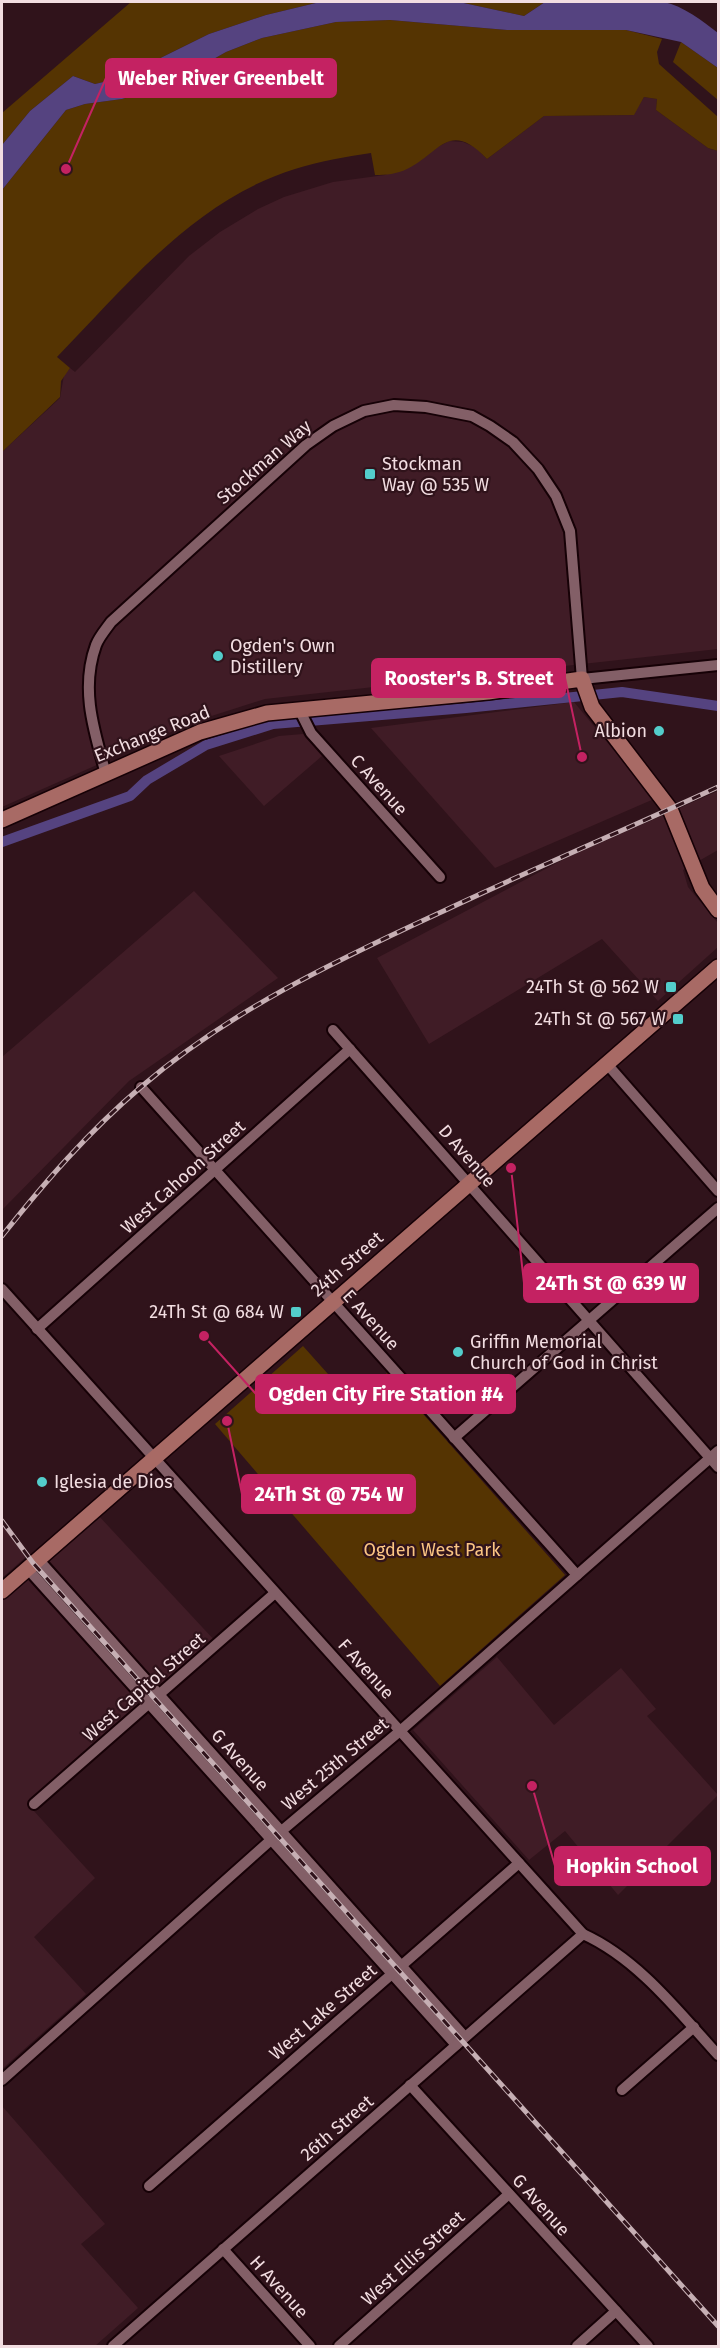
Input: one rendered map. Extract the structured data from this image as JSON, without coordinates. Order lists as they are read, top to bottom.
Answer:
{
  "streets": {
    "main road": ["Exchange Road", "24th Street"],
    "street": [
      "Stockman Way",
      "C Avenue",
      "D Avenue",
      "West Cahoon Street",
      "E Avenue",
      "F Avenue",
      "West Capitol Street",
      "G Avenue",
      "West 25th Street",
      "West Lake Street",
      "26th Street",
      "West Ellis Street",
      "H Avenue"
    ]
  },
  "crossings": [
    ["Stockman Way", "Exchange Road"],
    ["Exchange Road", "C Avenue"],
    ["D Avenue", "West Cahoon Street"],
    ["D Avenue", "24th Street"],
    ["D Avenue", "West 25th Street"],
    ["West Cahoon Street", "E Avenue"],
    ["West Cahoon Street", "F Avenue"],
    ["24th Street", "E Avenue"],
    ["24th Street", "F Avenue"],
    ["24th Street", "G Avenue"],
    ["E Avenue", "West 25th Street"],
    ["F Avenue", "West Capitol Street"],
    ["F Avenue", "West 25th Street"],
    ["F Avenue", "West Lake Street"],
    ["F Avenue", "26th Street"],
    ["West Capitol Street", "G Avenue"],
    ["G Avenue", "West 25th Street"],
    ["G Avenue", "West Lake Street"],
    ["G Avenue", "26th Street"],
    ["G Avenue", "West Ellis Street"],
    ["26th Street", "H Avenue"]
  ],
  "parks": ["Ogden West Park"],
  "places": {
    "other": [
      "Weber River Greenbelt",
      "Ogden's Own Distillery",
      "Albion",
      "Rooster's B. Street",
      "24Th St @ 639 W",
      "Ogden City Fire Station #4",
      "Griffin Memorial Church of God in Christ",
      "24Th St @ 754 W",
      "Iglesia de Dios",
      "Hopkin School"
    ],
    "transit": [
      "Stockman Way @ 535 W",
      "24Th St @ 562 W",
      "24Th St @ 567 W",
      "24Th St @ 684 W"
    ]
  }
}
